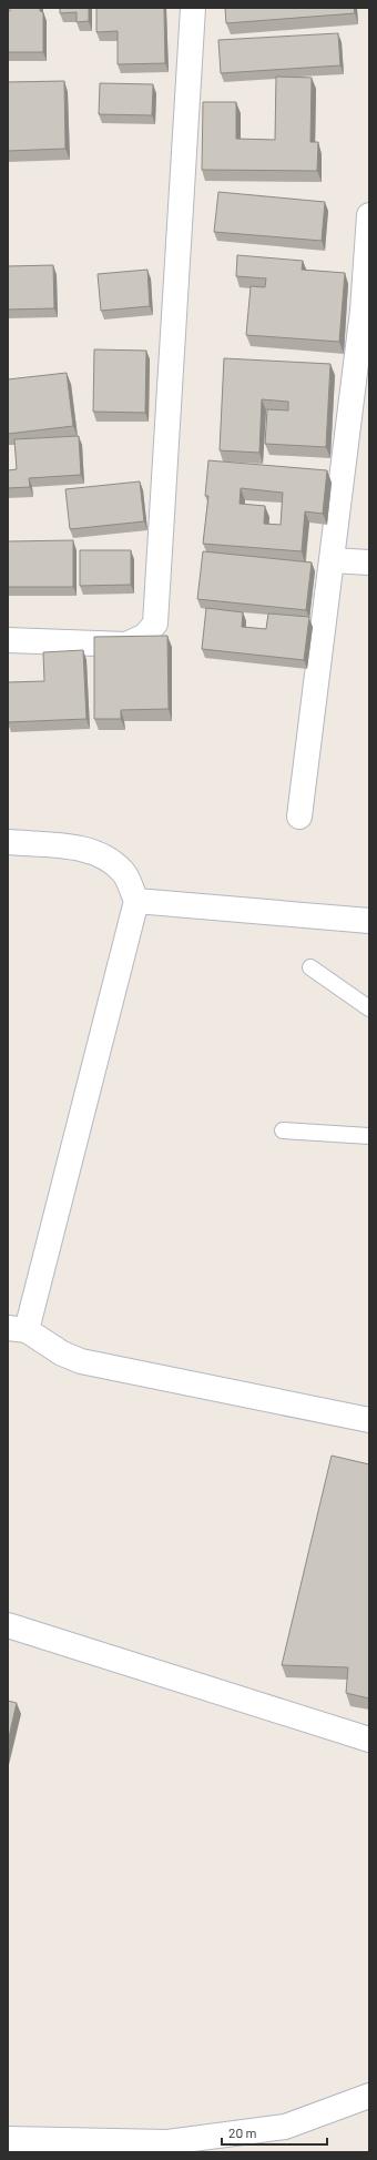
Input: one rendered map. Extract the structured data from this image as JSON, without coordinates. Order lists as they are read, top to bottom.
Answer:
{
  "scale_bar": "20 m"
}
